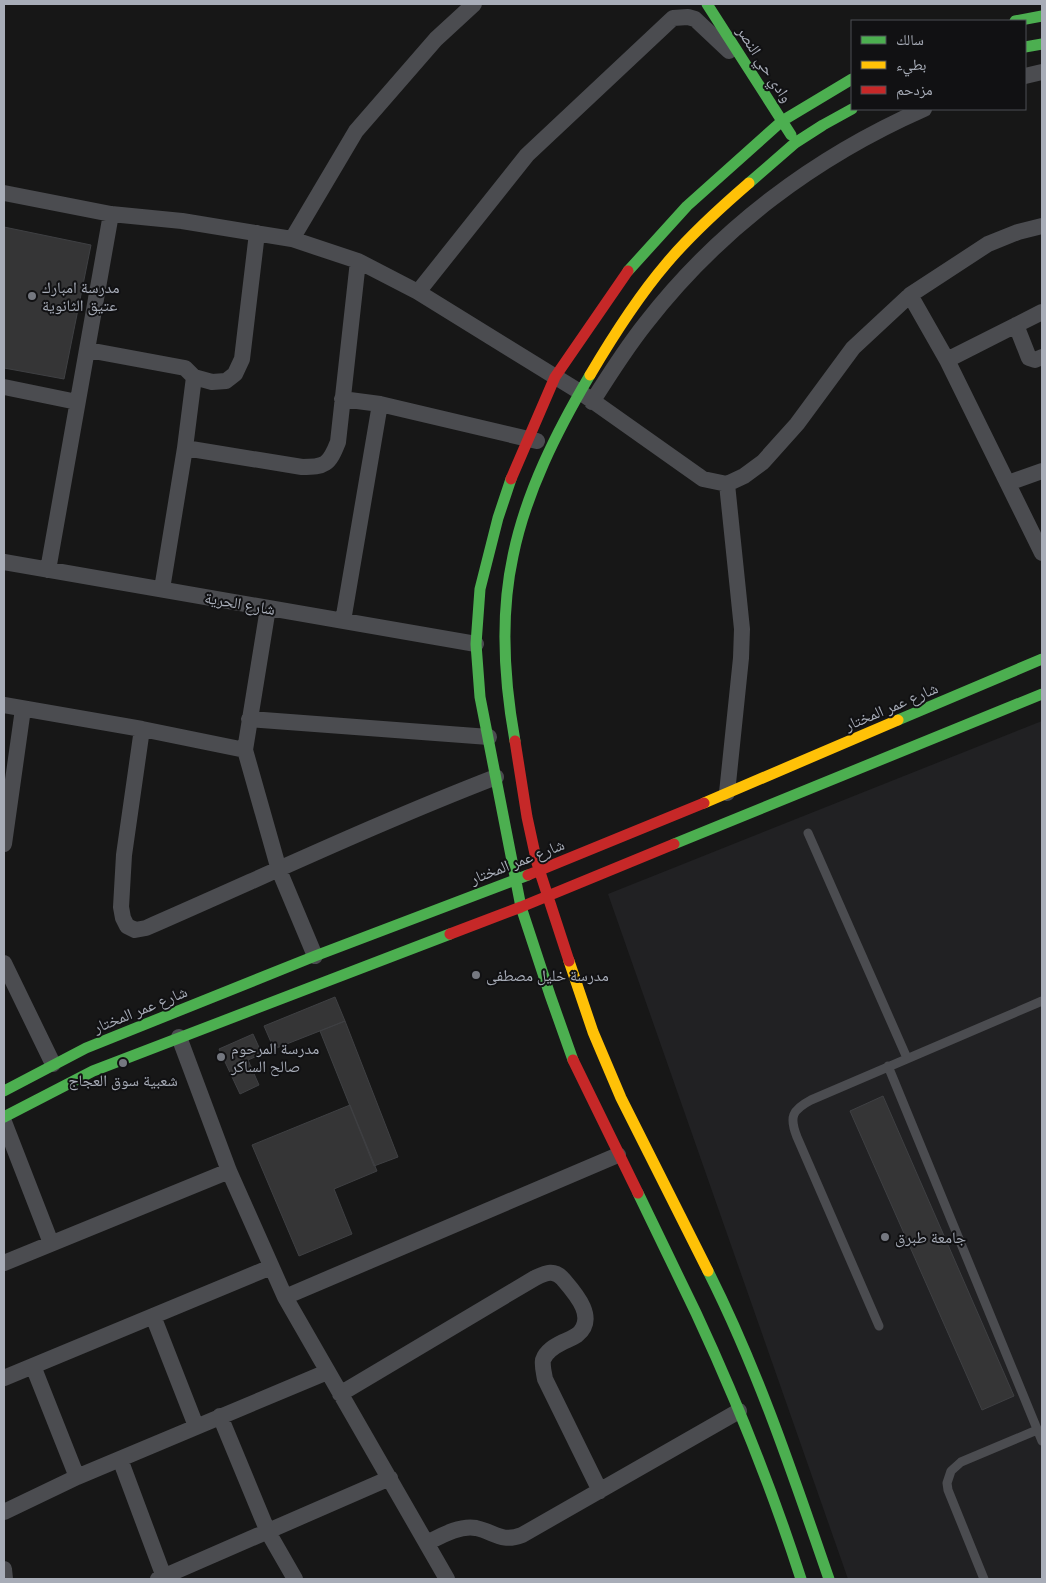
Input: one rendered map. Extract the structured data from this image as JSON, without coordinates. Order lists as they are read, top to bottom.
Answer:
{
  "streets": {
    "street": ["وادي حي النصر", "شارع الحرية", "شارع عمر المختار"]
  },
  "places": [
    "مدرسة امبارك عتيق الثانوية",
    "مدرسة خليل مصطفى",
    "مدرسة المرحوم صالح الساكر",
    "شعبية سوق العجاج",
    "جامعة طبرق"
  ],
  "legend": ["سالك", "بطيء", "مزدحم"]
}
